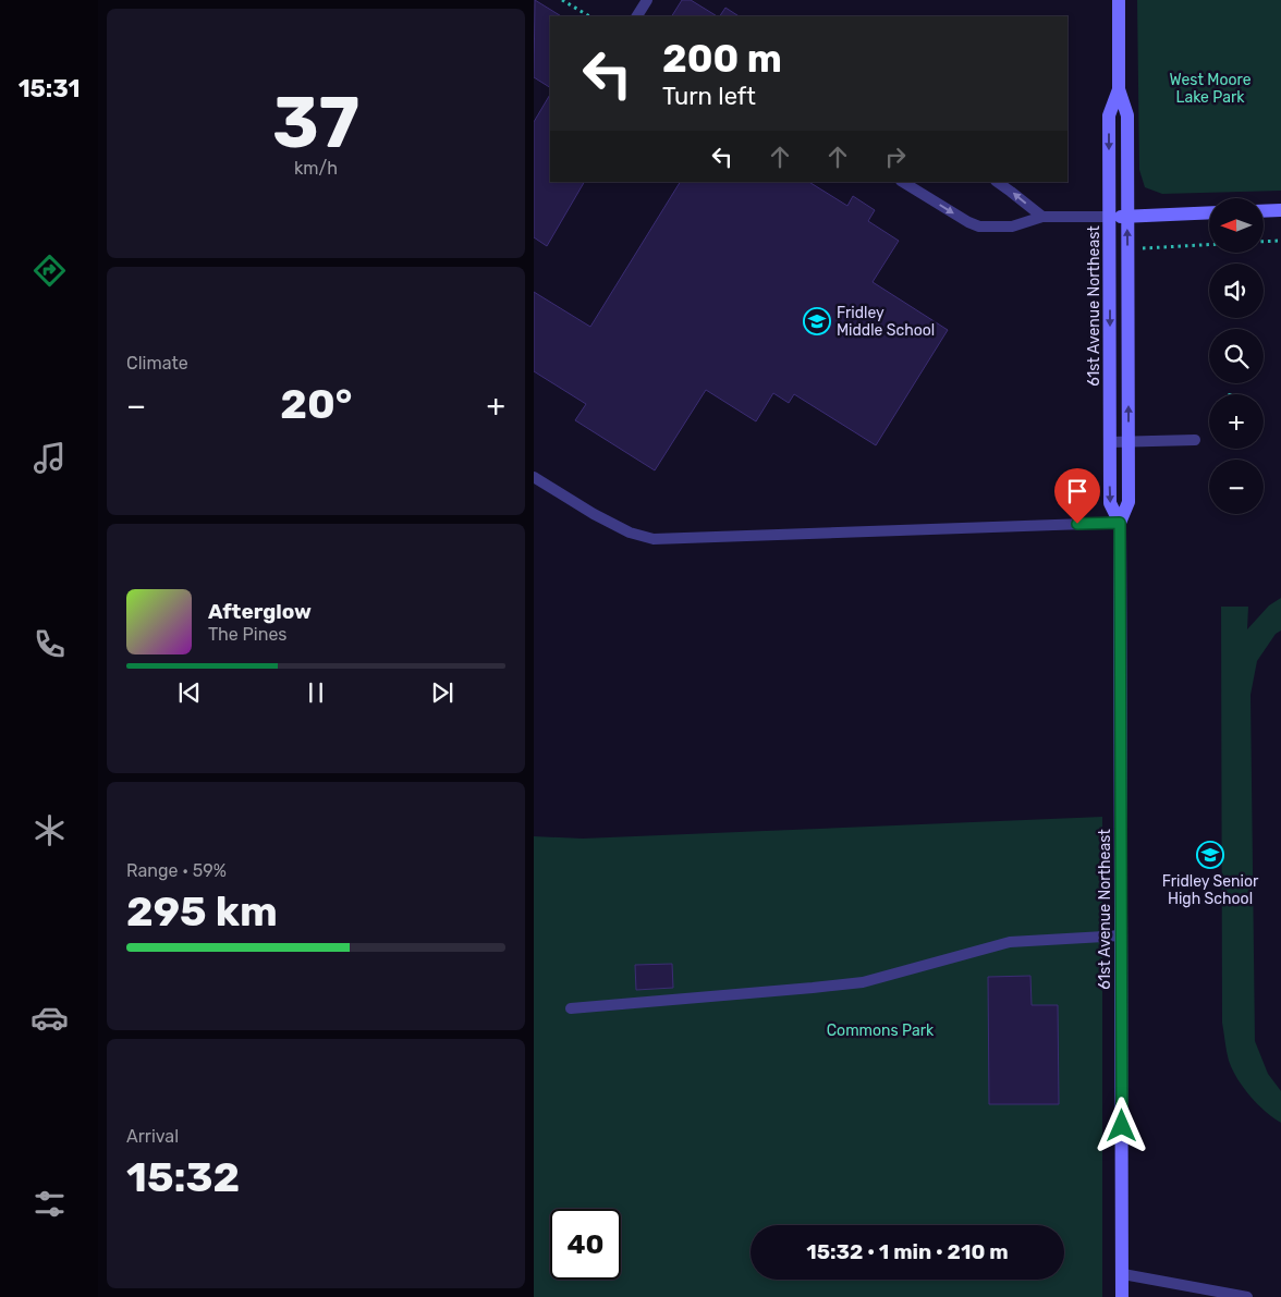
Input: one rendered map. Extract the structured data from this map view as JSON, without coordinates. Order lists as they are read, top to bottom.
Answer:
{
  "streets": {
    "street": ["61st Avenue Northeast"]
  },
  "parks": ["West Moore Lake Park", "Commons Park"],
  "places": {
    "school or university": ["Fridley Middle School", "Fridley Senior High School"]
  },
  "north": "left",
  "page": {
    "tabs": "15:31",
    "tile": [
      ["37", "km/h"],
      "Climate",
      ["Range · 59%", "295 km"],
      ["Arrival", "15:32"]
    ],
    "turn": ["200 m", "Turn left"],
    "map_buttons": ["+", "−"],
    "heat": ["−", "20°", "+"],
    "song": ["Afterglow", "The Pines"],
    "limit": "40",
    "trip": "15:32 · 1 min · 210 m"
  }
}
